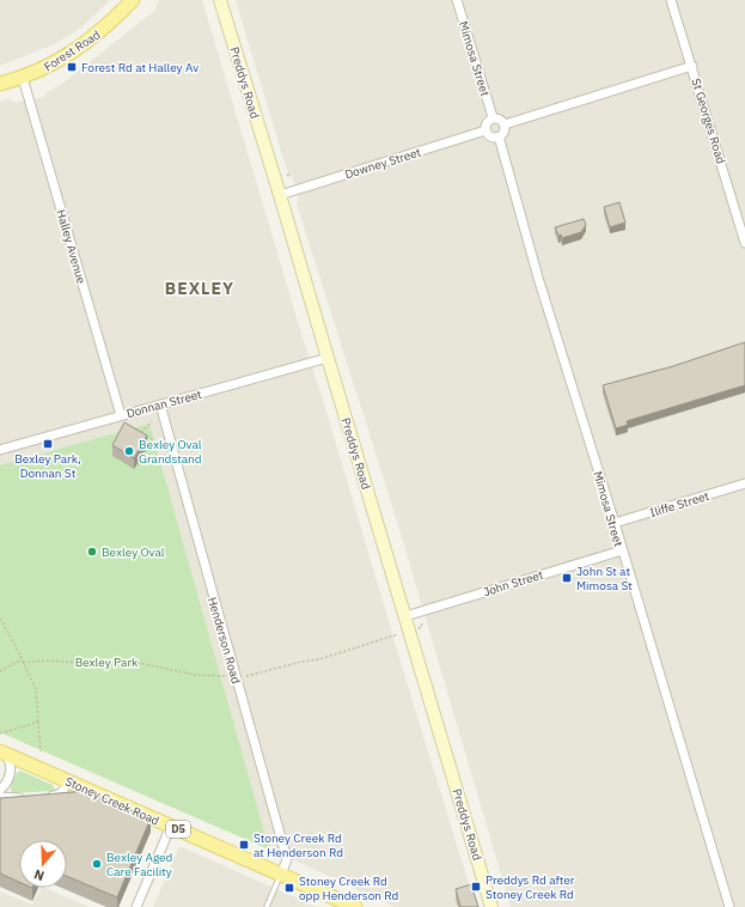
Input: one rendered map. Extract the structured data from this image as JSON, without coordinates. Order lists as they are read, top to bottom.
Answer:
{
  "streets": {
    "main road": [
      "Forest Road",
      "Preddys Road",
      "Stoney Creek Road",
      "D5"
    ],
    "street": [
      "Mimosa Street",
      "St Georges Road",
      "Downey Street",
      "Halley Avenue",
      "Donnan Street",
      "Iliffe Street",
      "John Street",
      "Henderson Road"
    ]
  },
  "crossings": [
    ["Forest Road", "Halley Avenue"],
    ["Mimosa Street", "Downey Street"],
    ["Mimosa Street", "Iliffe Street"],
    ["Mimosa Street", "John Street"],
    ["Preddys Road", "Downey Street"],
    ["Preddys Road", "Donnan Street"],
    ["Preddys Road", "John Street"],
    ["Halley Avenue", "Donnan Street"],
    ["Donnan Street", "Henderson Road"],
    ["Henderson Road", "Stoney Creek Road"]
  ],
  "districts": ["BEXLEY"],
  "parks": ["Bexley Park"],
  "places": {
    "transit": [
      "Forest Rd at Halley Av",
      "Bexley Park, Donnan St",
      "John St at Mimosa St",
      "Stoney Creek Rd at Henderson Rd",
      "Preddys Rd after Stoney Creek Rd",
      "Stoney Creek Rd opp Henderson Rd"
    ],
    "other": ["Bexley Oval Grandstand", "Bexley Oval", "Bexley Aged Care Facility"]
  },
  "north": "bottom"
}
